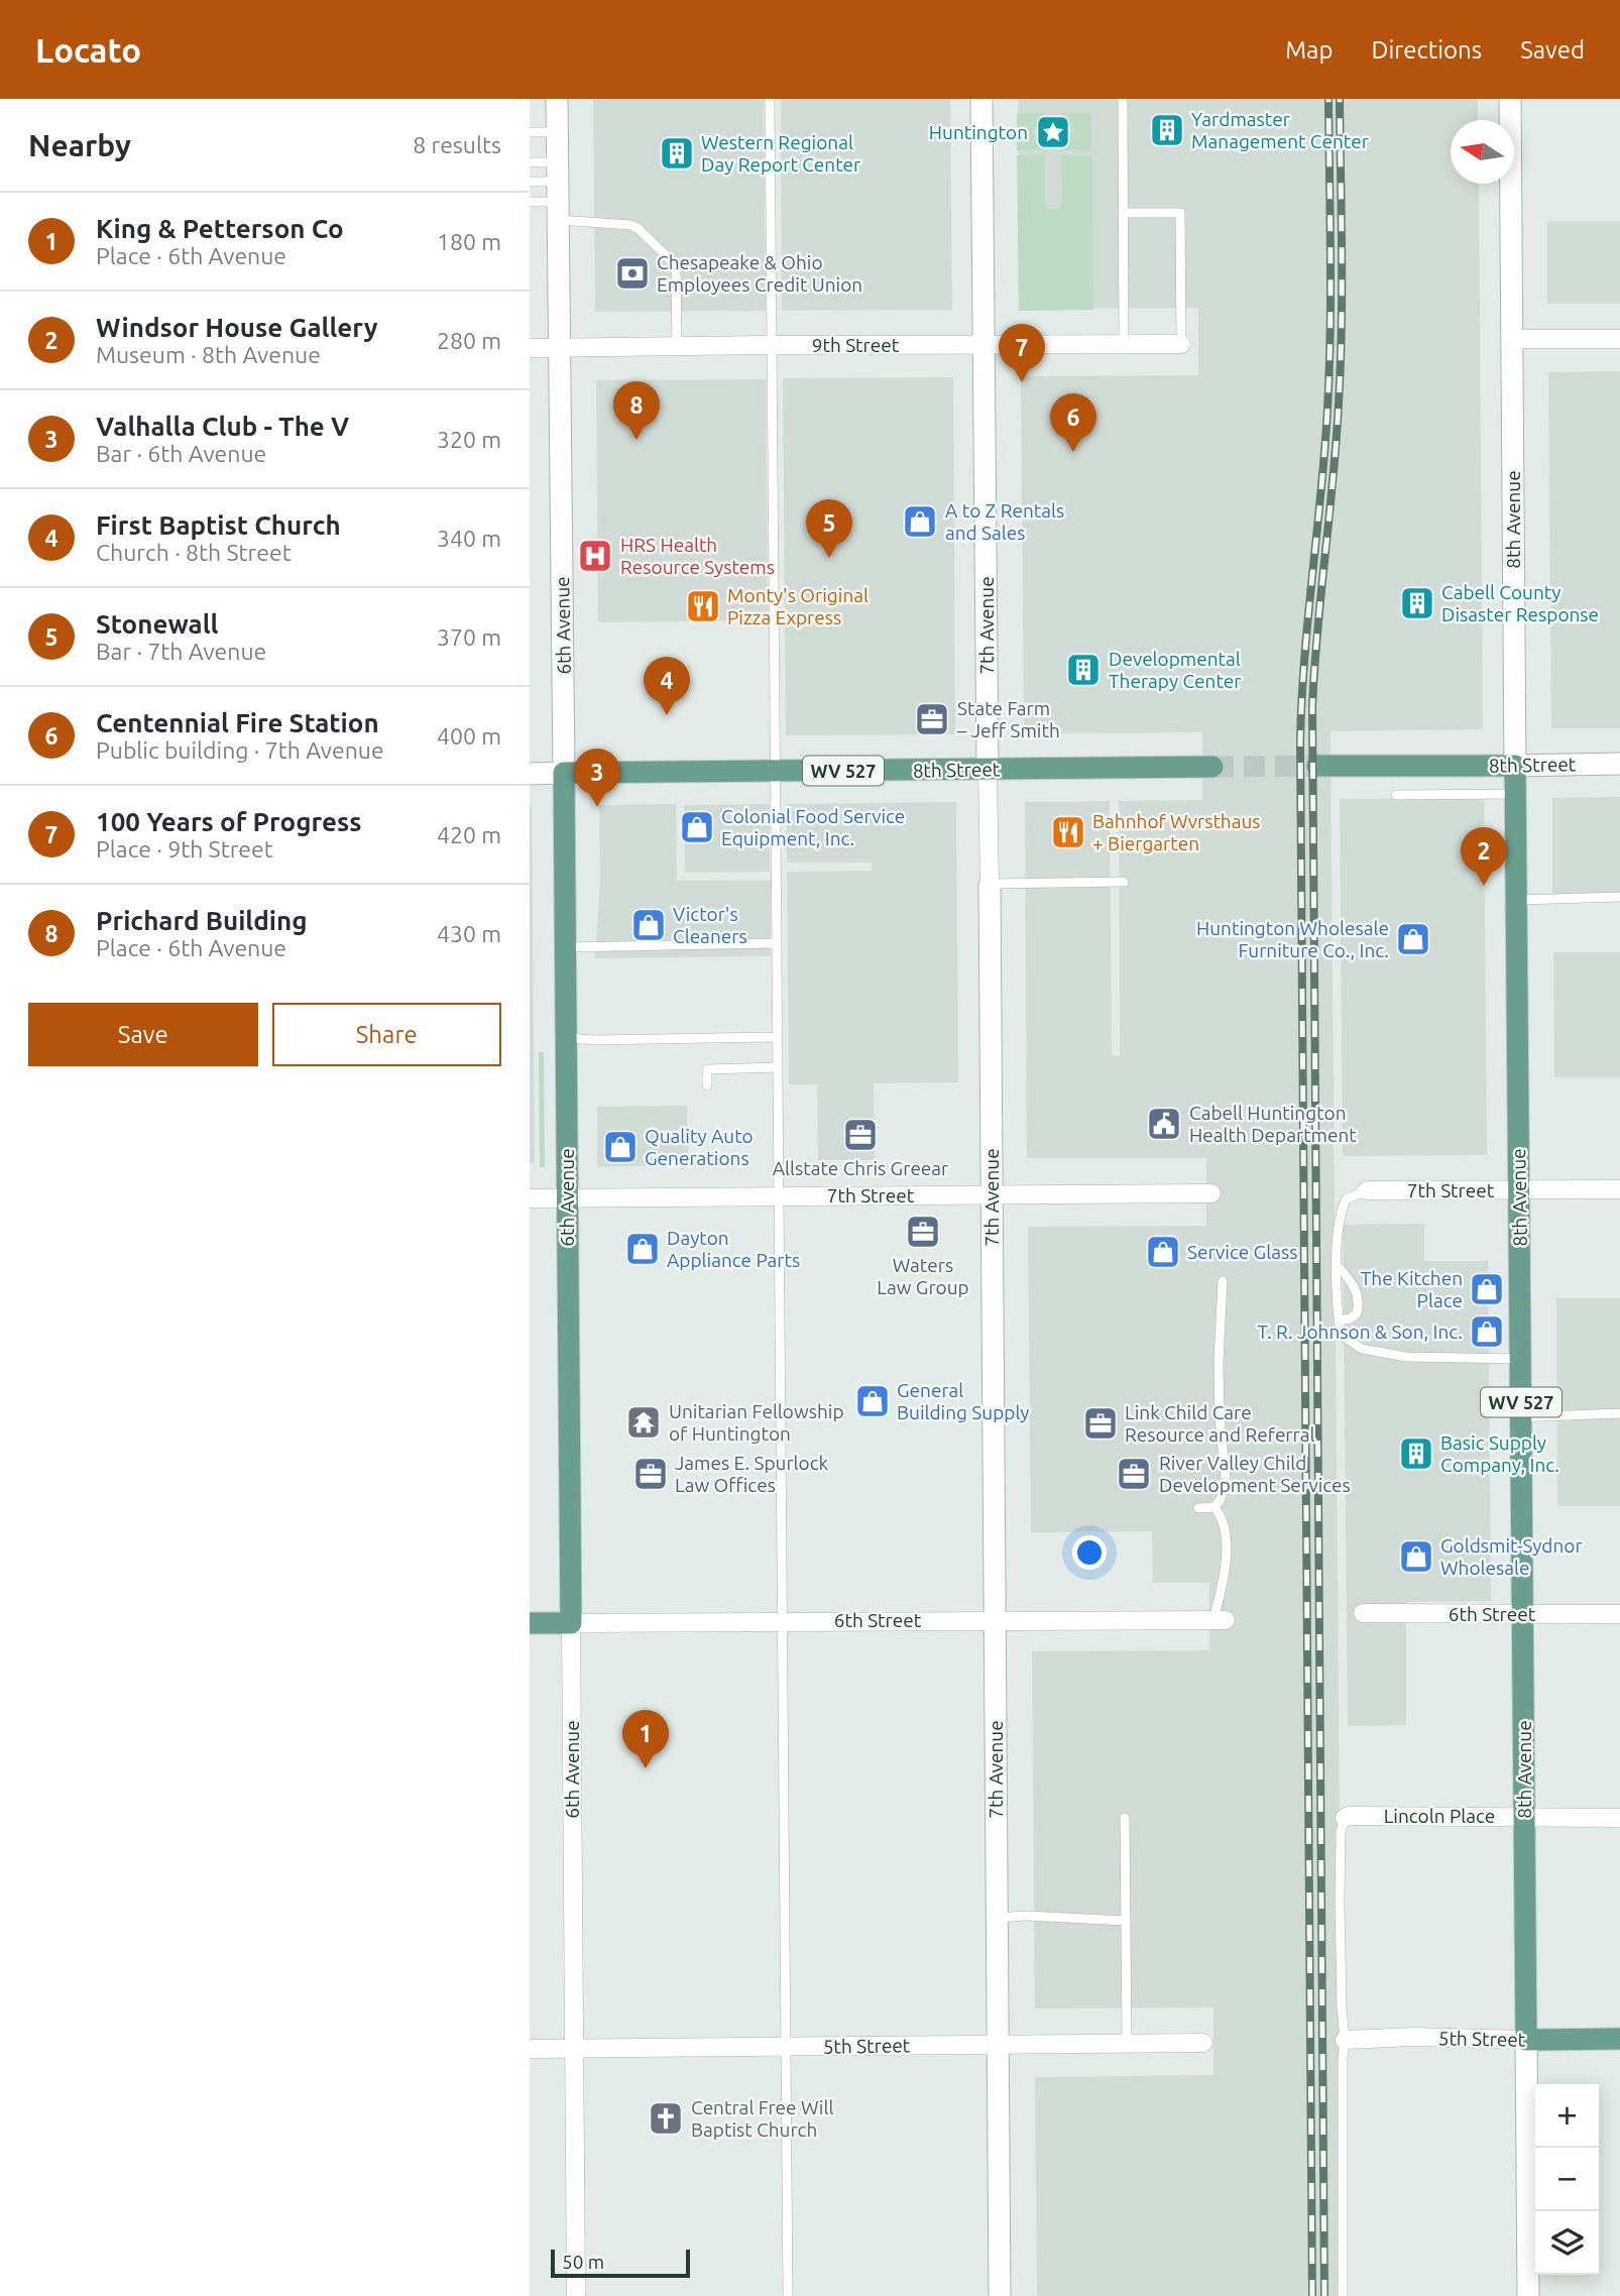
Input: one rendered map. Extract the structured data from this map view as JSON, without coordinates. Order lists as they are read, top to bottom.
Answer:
{
  "streets": {
    "main road": [
      "8th Avenue",
      "6th Avenue",
      "8th Street",
      "WV 527",
      "6th Street",
      "5th Street"
    ],
    "street": [
      "9th Street",
      "7th Avenue",
      "7th Street",
      "Lincoln Place"
    ]
  },
  "crossings": [
    ["9th Street", "6th Avenue"],
    ["9th Street", "7th Avenue"],
    ["8th Avenue", "8th Street"],
    ["8th Avenue", "7th Street"],
    ["8th Avenue", "6th Street"],
    ["8th Avenue", "Lincoln Place"],
    ["8th Avenue", "5th Street"],
    ["6th Avenue", "8th Street"],
    ["6th Avenue", "7th Street"],
    ["6th Avenue", "6th Street"],
    ["6th Avenue", "5th Street"],
    ["7th Avenue", "8th Street"],
    ["7th Avenue", "7th Street"],
    ["7th Avenue", "6th Street"],
    ["7th Avenue", "5th Street"]
  ],
  "places": {
    "building": [
      "Yardmaster Management Center",
      "Western Regional Day Report Center",
      "Cabell County Disaster Response",
      "Developmental Therapy Center",
      "Basic Supply Company, Inc."
    ],
    "place": ["Huntington"],
    "bank": ["Chesapeake & Ohio Employees Credit Union"],
    "shop": [
      "A to Z Rentals and Sales",
      "Colonial Food Service Equipment, Inc.",
      "Victor's Cleaners",
      "Huntington Wholesale Furniture Co., Inc.",
      "Quality Auto Generations",
      "Dayton Appliance Parts",
      "Service Glass",
      "The Kitchen Place",
      "T. R. Johnson & Son, Inc.",
      "General Building Supply",
      "Goldsmit-Sydnor Wholesale"
    ],
    "hospital": ["HRS Health Resource Systems"],
    "restaurant": ["Monty's Original Pizza Express", "Bahnhof Wvrsthaus + Biergarten"],
    "office": [
      "State Farm – Jeff Smith",
      "Allstate Chris Greear",
      "Waters Law Group",
      "Link Child Care Resource and Referral",
      "James E. Spurlock Law Offices",
      "River Valley Child Development Services"
    ],
    "public building": ["Cabell Huntington Health Department"],
    "temple": ["Unitarian Fellowship of Huntington"],
    "church": ["Central Free Will Baptist Church"]
  },
  "scale_bar": "50 m",
  "north": "left",
  "page": {
    "header": "Locato",
    "nav": ["Map", "Directions", "Saved"],
    "heading": ["Nearby", "8 results"],
    "list": [
      {
        "mark": "1",
        "name": "King & Petterson Co",
        "note": "Place · 6th Avenue",
        "value": "180 m"
      },
      {
        "mark": "2",
        "name": "Windsor House Gallery",
        "note": "Museum · 8th Avenue",
        "value": "280 m"
      },
      {
        "mark": "3",
        "name": "Valhalla Club - The V",
        "note": "Bar · 6th Avenue",
        "value": "320 m"
      },
      {
        "mark": "4",
        "name": "First Baptist Church",
        "note": "Church · 8th Street",
        "value": "340 m"
      },
      {
        "mark": "5",
        "name": "Stonewall",
        "note": "Bar · 7th Avenue",
        "value": "370 m"
      },
      {
        "mark": "6",
        "name": "Centennial Fire Station",
        "note": "Public building · 7th Avenue",
        "value": "400 m"
      },
      {
        "mark": "7",
        "name": "100 Years of Progress",
        "note": "Place · 9th Street",
        "value": "420 m"
      },
      {
        "mark": "8",
        "name": "Prichard Building",
        "note": "Place · 6th Avenue",
        "value": "430 m"
      }
    ],
    "pins": [
      "7",
      "8",
      "6",
      "5",
      "4",
      "3",
      "2",
      "1"
    ],
    "buttons": ["Save", "Share"],
    "map_buttons": ["+", "−"],
    "scale": "50 m"
  }
}
